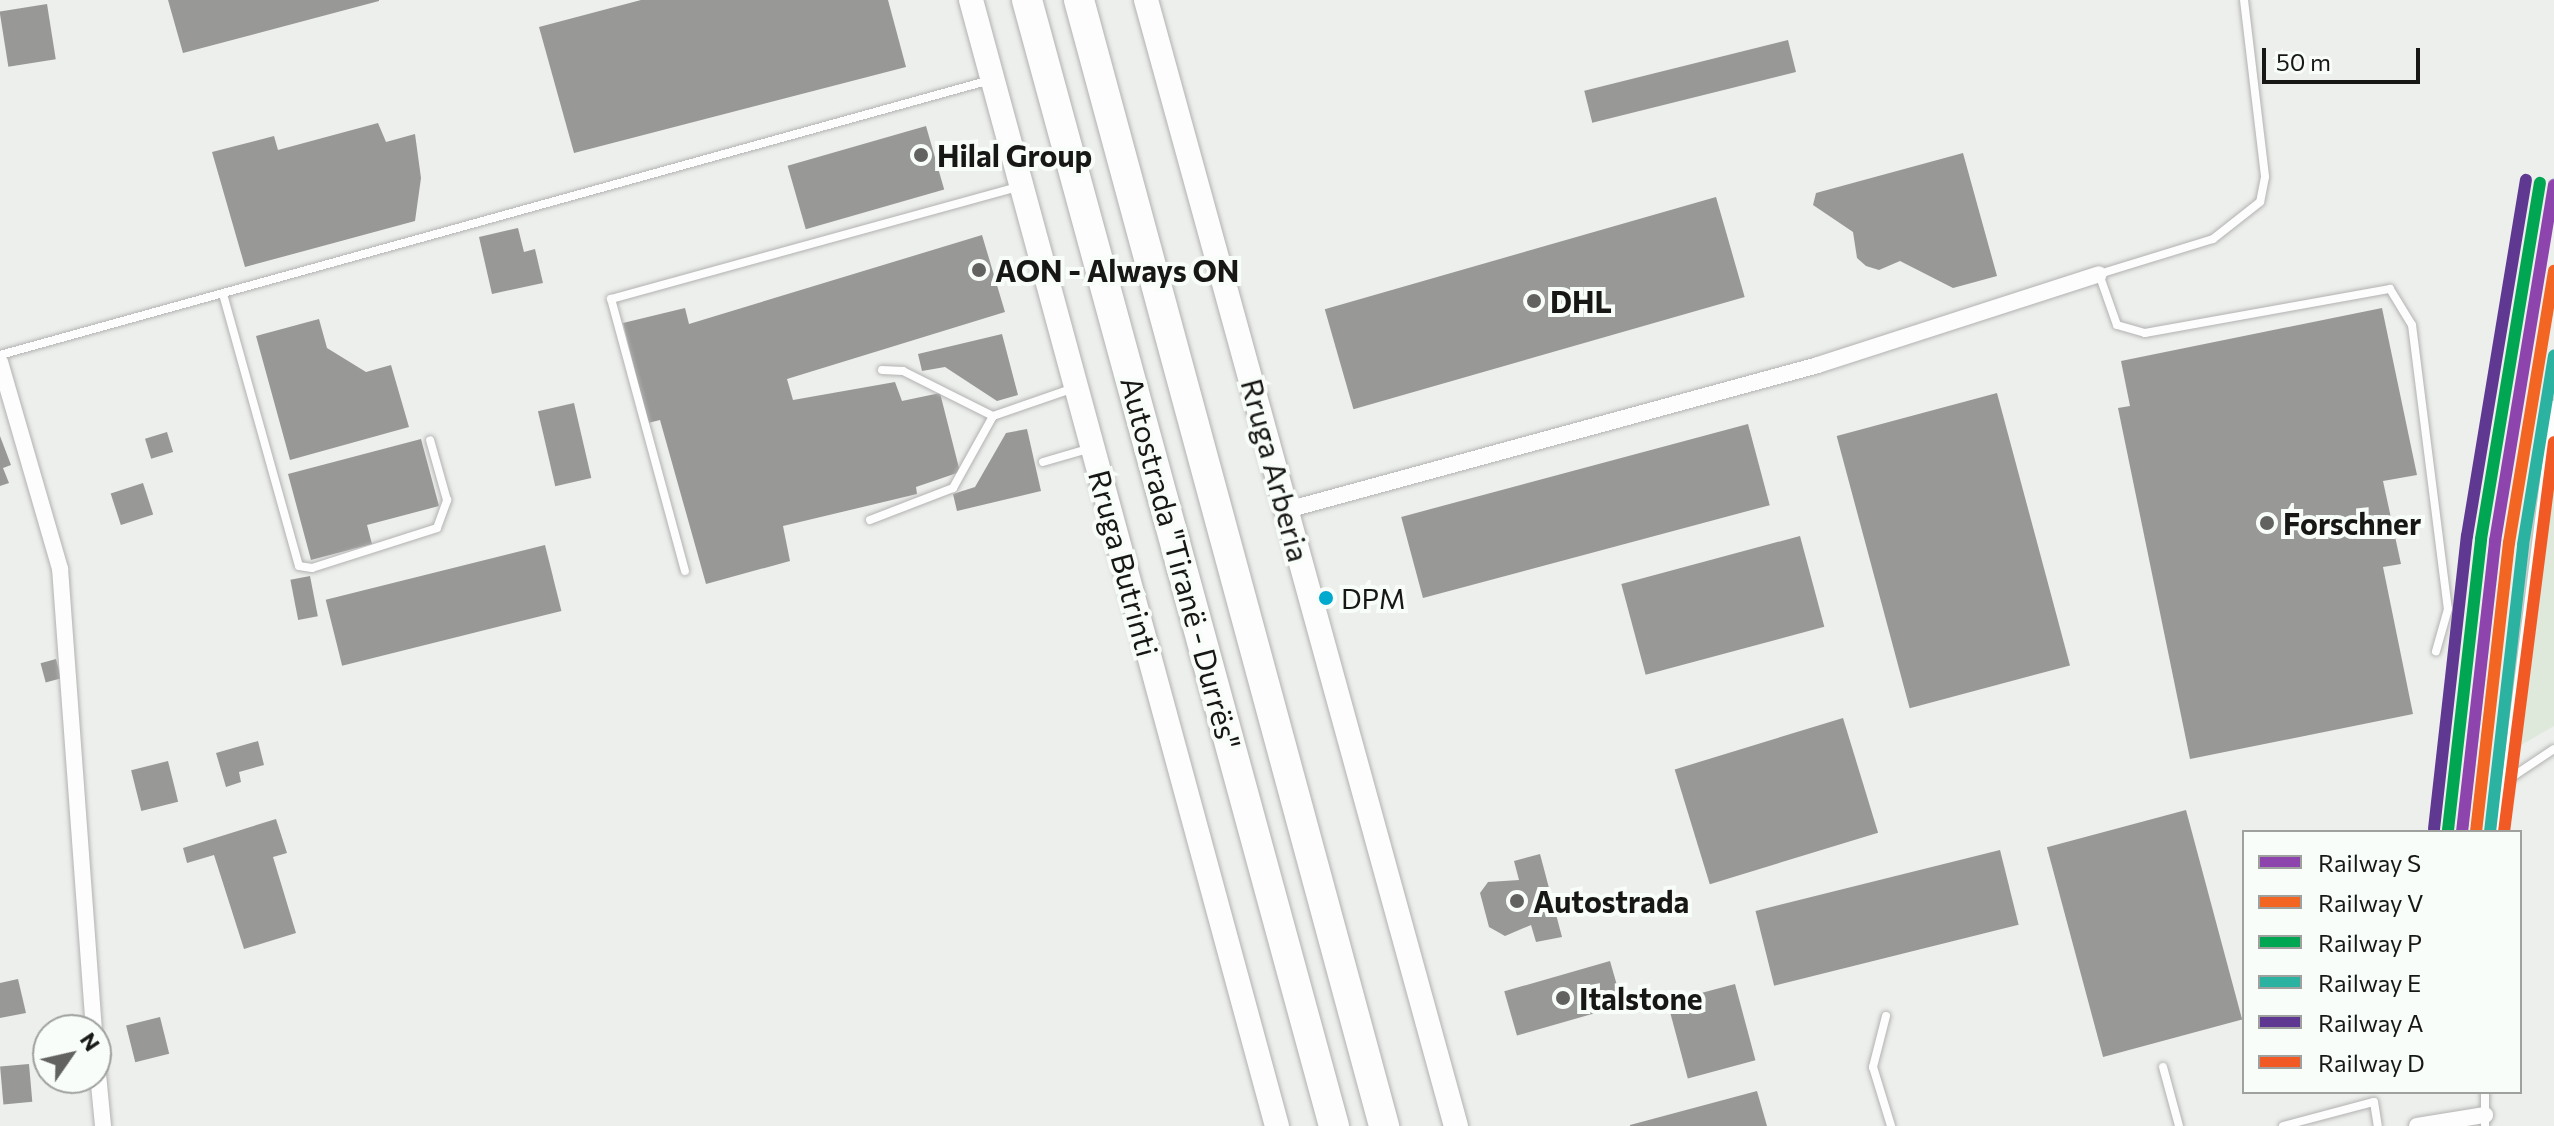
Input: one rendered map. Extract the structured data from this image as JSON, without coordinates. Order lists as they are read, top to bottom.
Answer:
{
  "streets": {
    "highway": ["Autostrada \"Tiranë - Durrës\""],
    "main road": ["Rruga Arberia", "Rruga Butrinti"]
  },
  "places": [
    "Hilal Group",
    "AON - Always ON",
    "DHL",
    "Forschner",
    "DPM",
    "Autostrada",
    "Italstone"
  ],
  "lines": [
    "rail line A",
    "rail line P",
    "rail line S",
    "rail line V",
    "rail line E",
    "rail line D"
  ],
  "legend": [
    "Railway S",
    "Railway V",
    "Railway P",
    "Railway E",
    "Railway A",
    "Railway D"
  ],
  "scale_bar": "50 m",
  "north": "top right"
}
